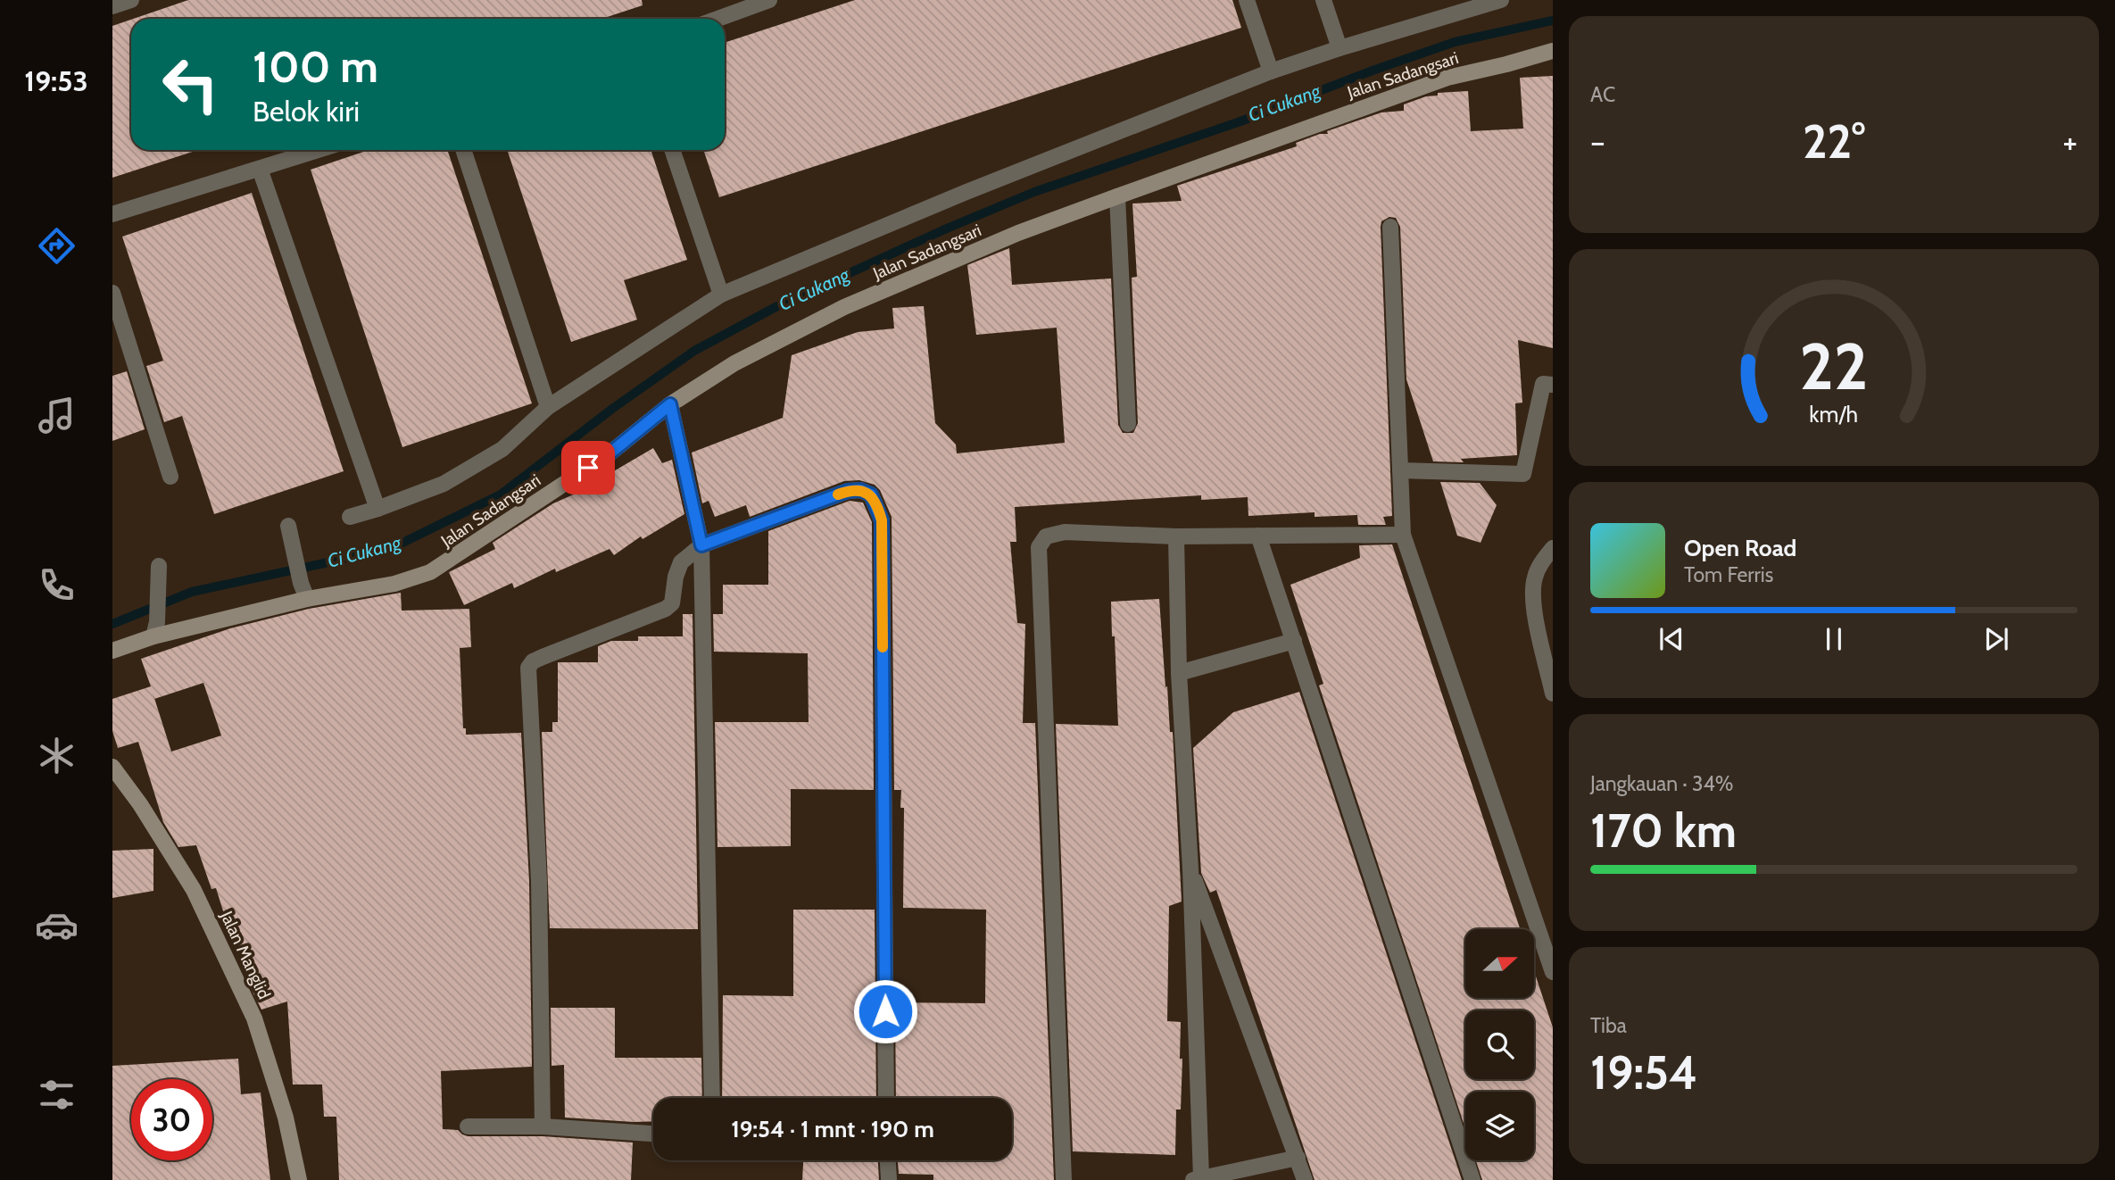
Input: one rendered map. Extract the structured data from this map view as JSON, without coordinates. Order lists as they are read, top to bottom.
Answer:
{
  "streets": {
    "street": ["Jalan Sadangsari", "Jalan Manglid"]
  },
  "water": ["Ci Cukang"],
  "north": "right",
  "page": {
    "tabs": "19:53",
    "tile": [
      "AC",
      ["Jangkauan · 34%", "170 km"],
      ["Tiba", "19:54"]
    ],
    "turn": ["100 m", "Belok kiri"],
    "heat": ["−", "22°", "+"],
    "song": ["Open Road", "Tom Ferris"],
    "limit": "30",
    "trip": "19:54 · 1 mnt · 190 m",
    "gauge": ["22", "km/h"]
  }
}
